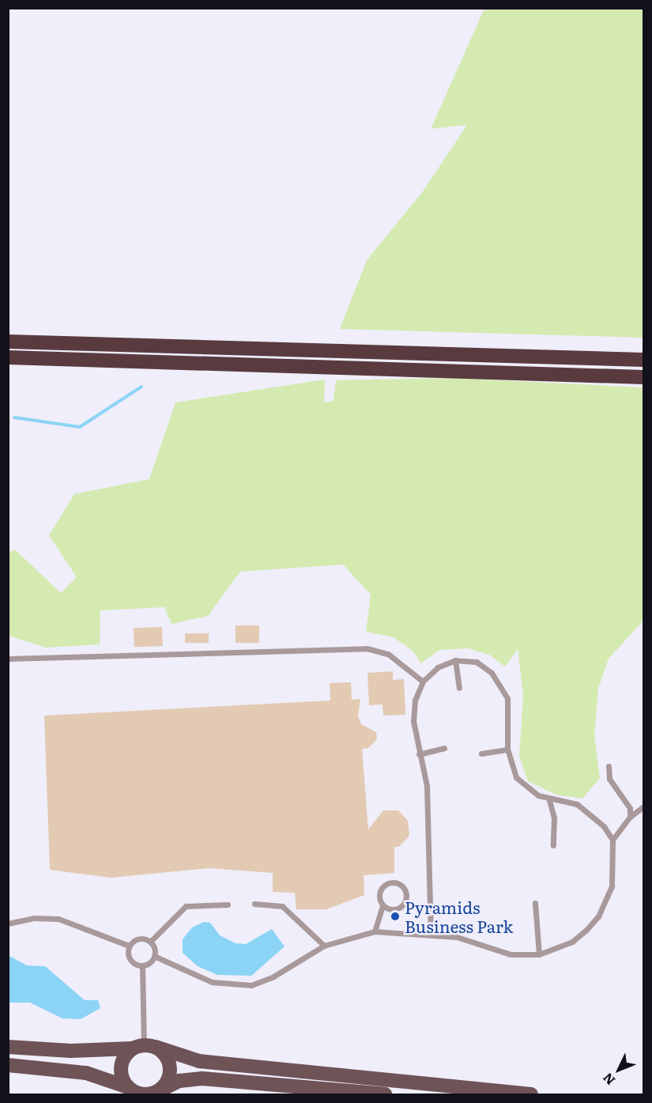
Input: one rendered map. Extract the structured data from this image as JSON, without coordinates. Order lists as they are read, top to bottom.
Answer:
{
  "places": ["Pyramids Business Park"],
  "north": "bottom left"
}
